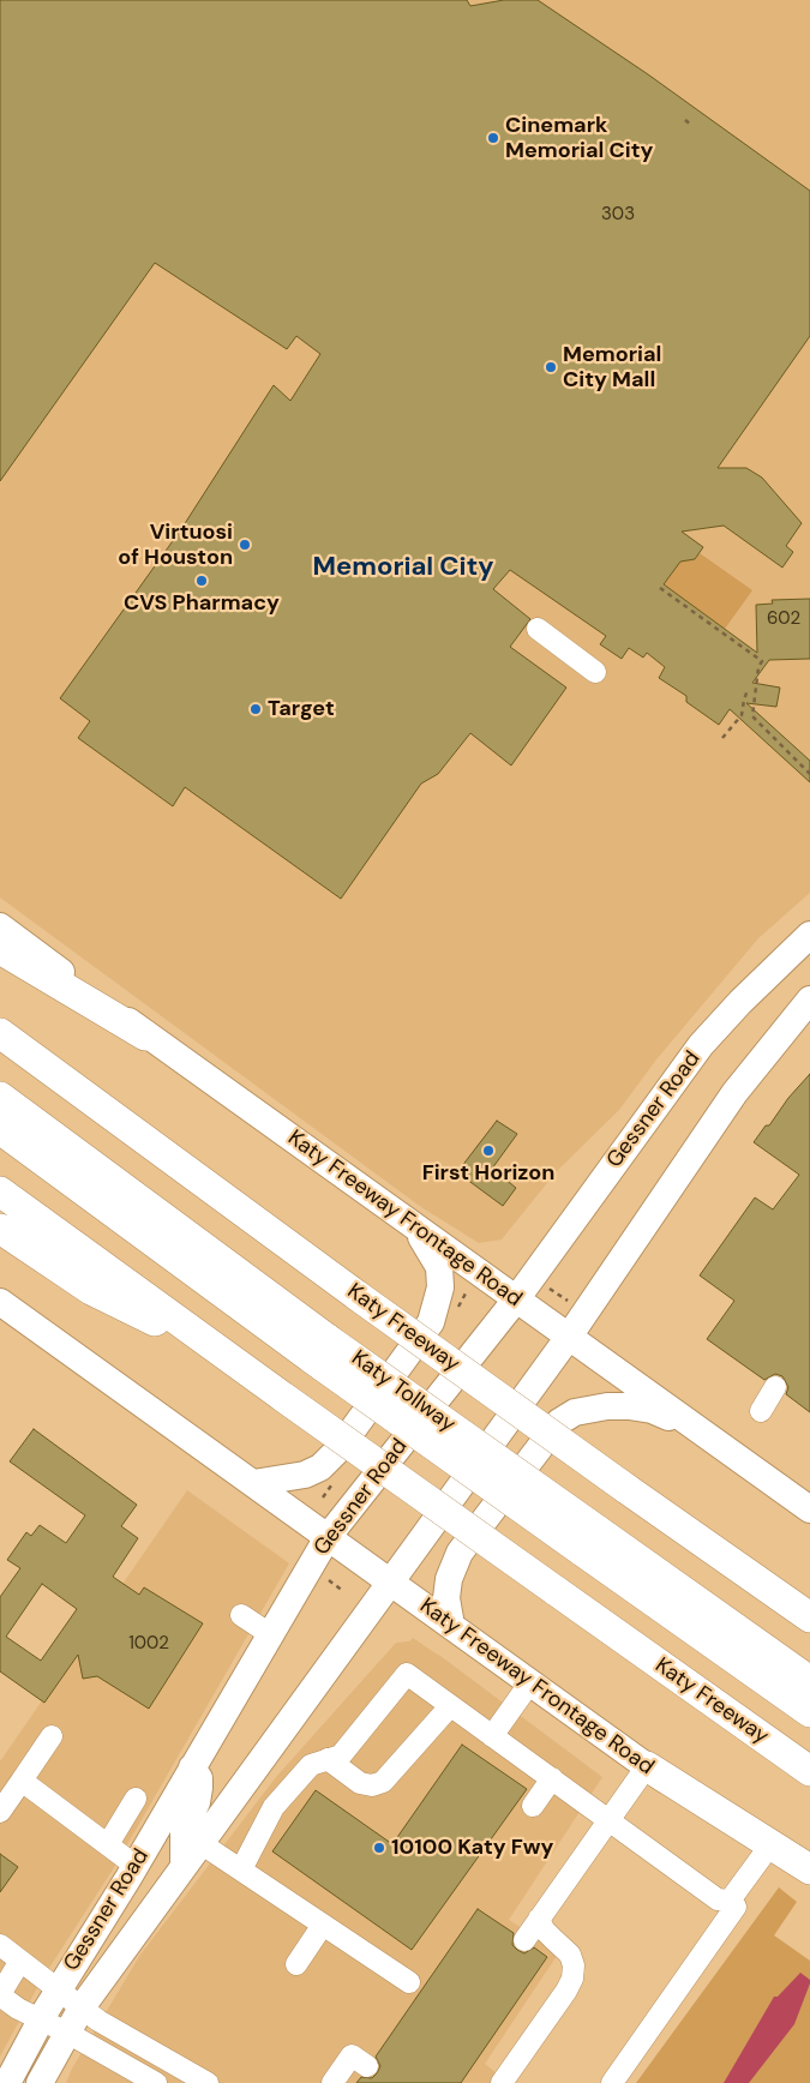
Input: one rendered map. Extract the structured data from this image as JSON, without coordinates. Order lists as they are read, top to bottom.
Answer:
{
  "streets": {
    "highway": ["Katy Freeway", "Katy Tollway"],
    "main road": ["Gessner Road", "Katy Freeway Frontage Road"]
  },
  "crossings": [
    ["Gessner Road", "Katy Freeway Frontage Road"]
  ],
  "districts": ["Memorial City"],
  "places": [
    "Cinemark Memorial City",
    "Memorial City Mall",
    "Virtuosi of Houston",
    "CVS Pharmacy",
    "Target",
    "First Horizon",
    "10100 Katy Fwy"
  ],
  "house_numbers": ["303", "602", "1002"]
}
